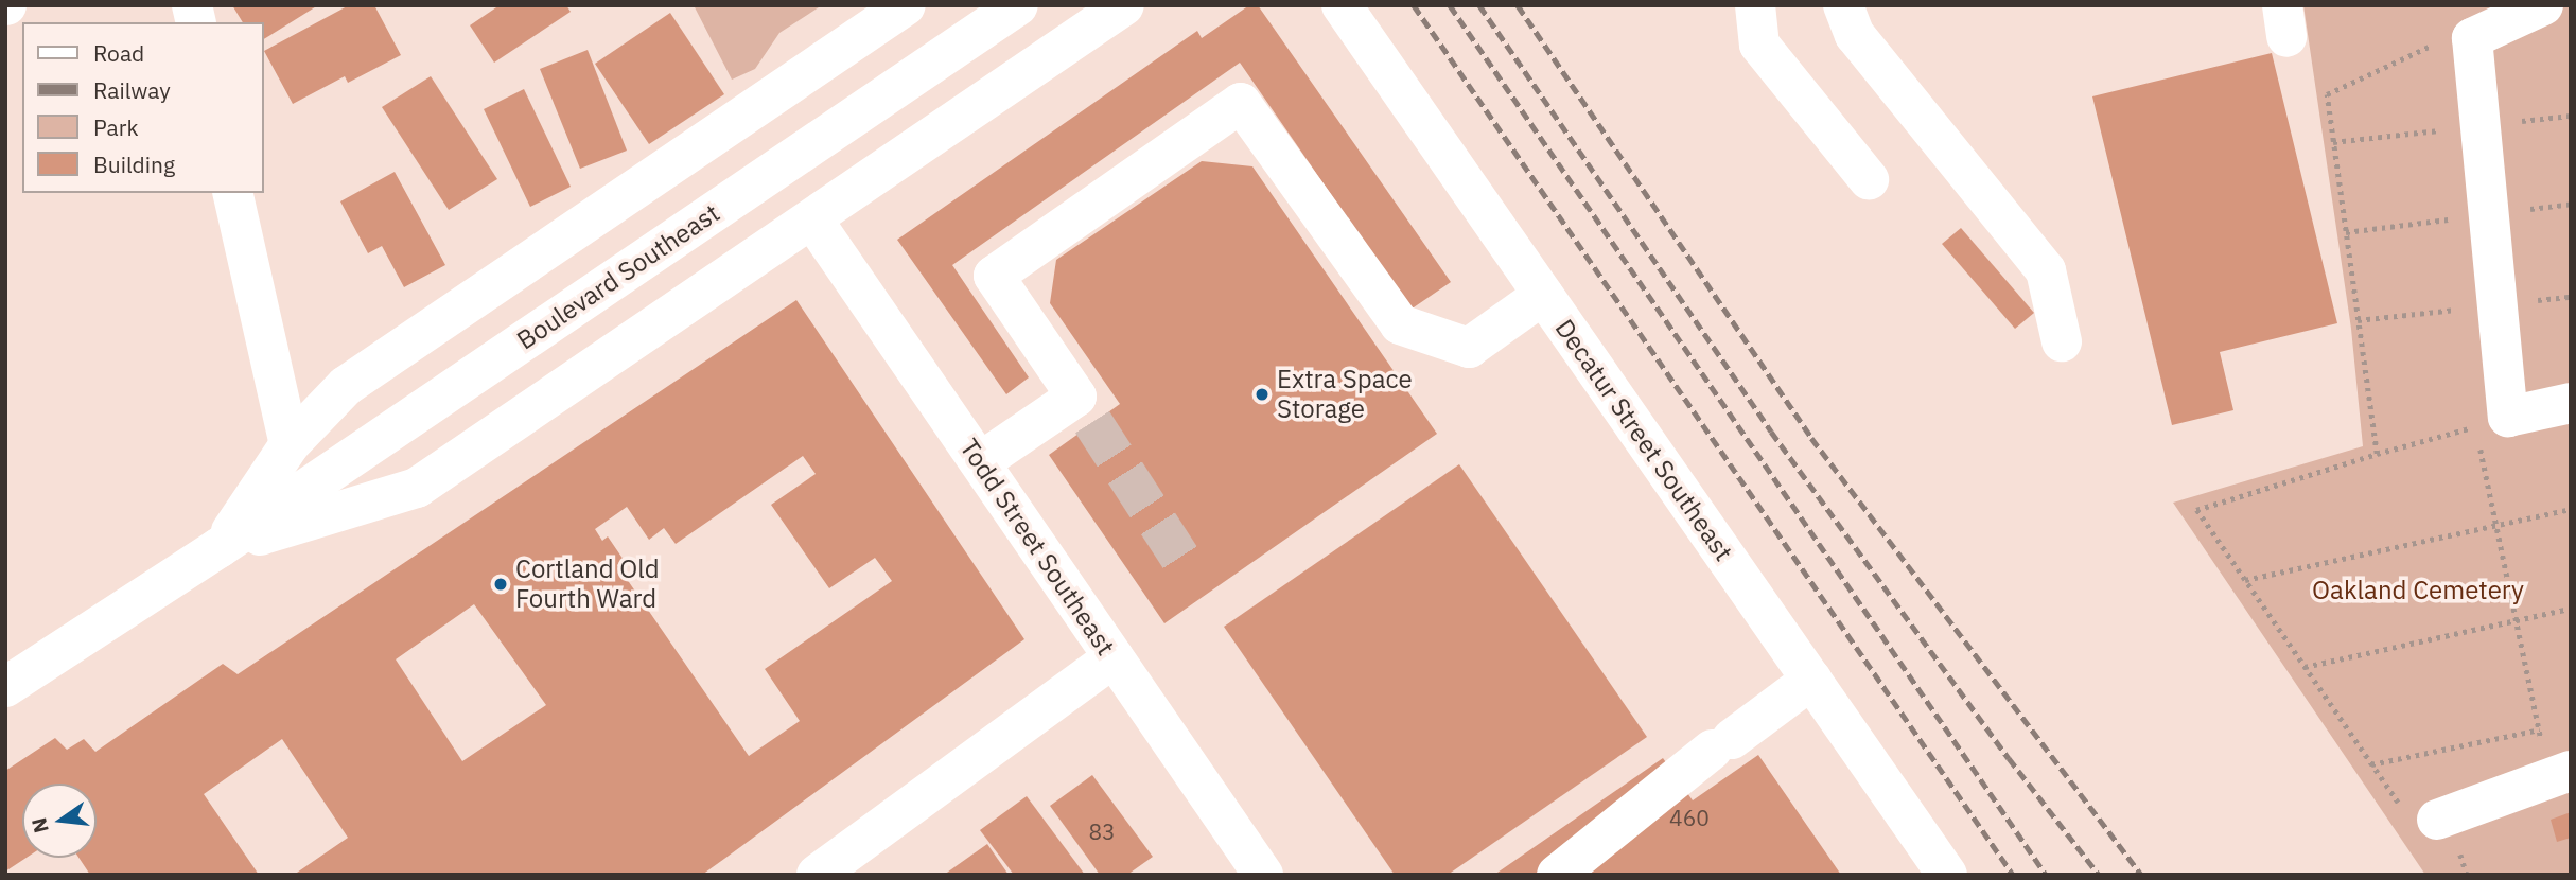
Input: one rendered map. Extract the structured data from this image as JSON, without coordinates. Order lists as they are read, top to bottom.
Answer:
{
  "streets": {
    "main road": ["Boulevard Southeast", "Decatur Street Southeast", "Todd Street Southeast"]
  },
  "parks": ["Oakland Cemetery"],
  "places": ["Extra Space Storage", "Cortland Old Fourth Ward"],
  "house_numbers": ["460", "83"],
  "legend": [
    "Road",
    "Railway",
    "Park",
    "Building"
  ],
  "north": "left"
}
